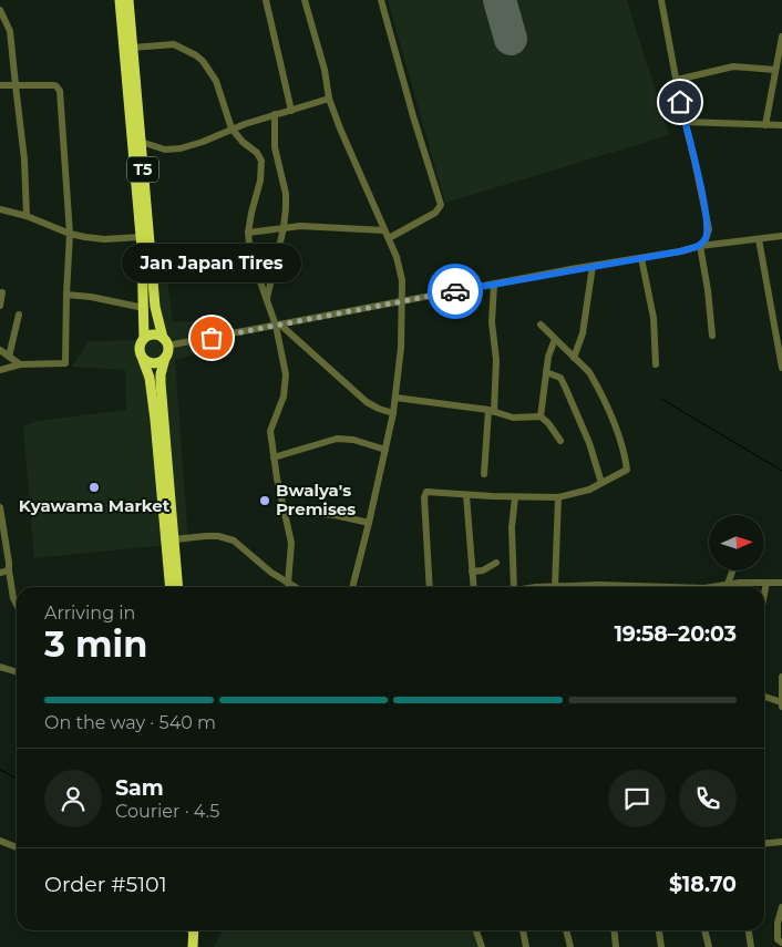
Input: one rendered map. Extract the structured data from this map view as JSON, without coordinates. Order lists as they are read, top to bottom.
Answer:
{
  "streets": {
    "highway": ["T5"]
  },
  "places": ["Jan Japan Tires", "Kyawama Market", "Bwalya's Premises"],
  "north": "right",
  "page": {
    "bubble": "Jan Japan Tires",
    "heading": ["3 min", "Arriving in", "19:58–20:03"],
    "panel": [
      "Sam",
      "Courier · 4.5",
      "Order #5101",
      "$18.70"
    ],
    "bar": "On the way · 540 m"
  }
}
